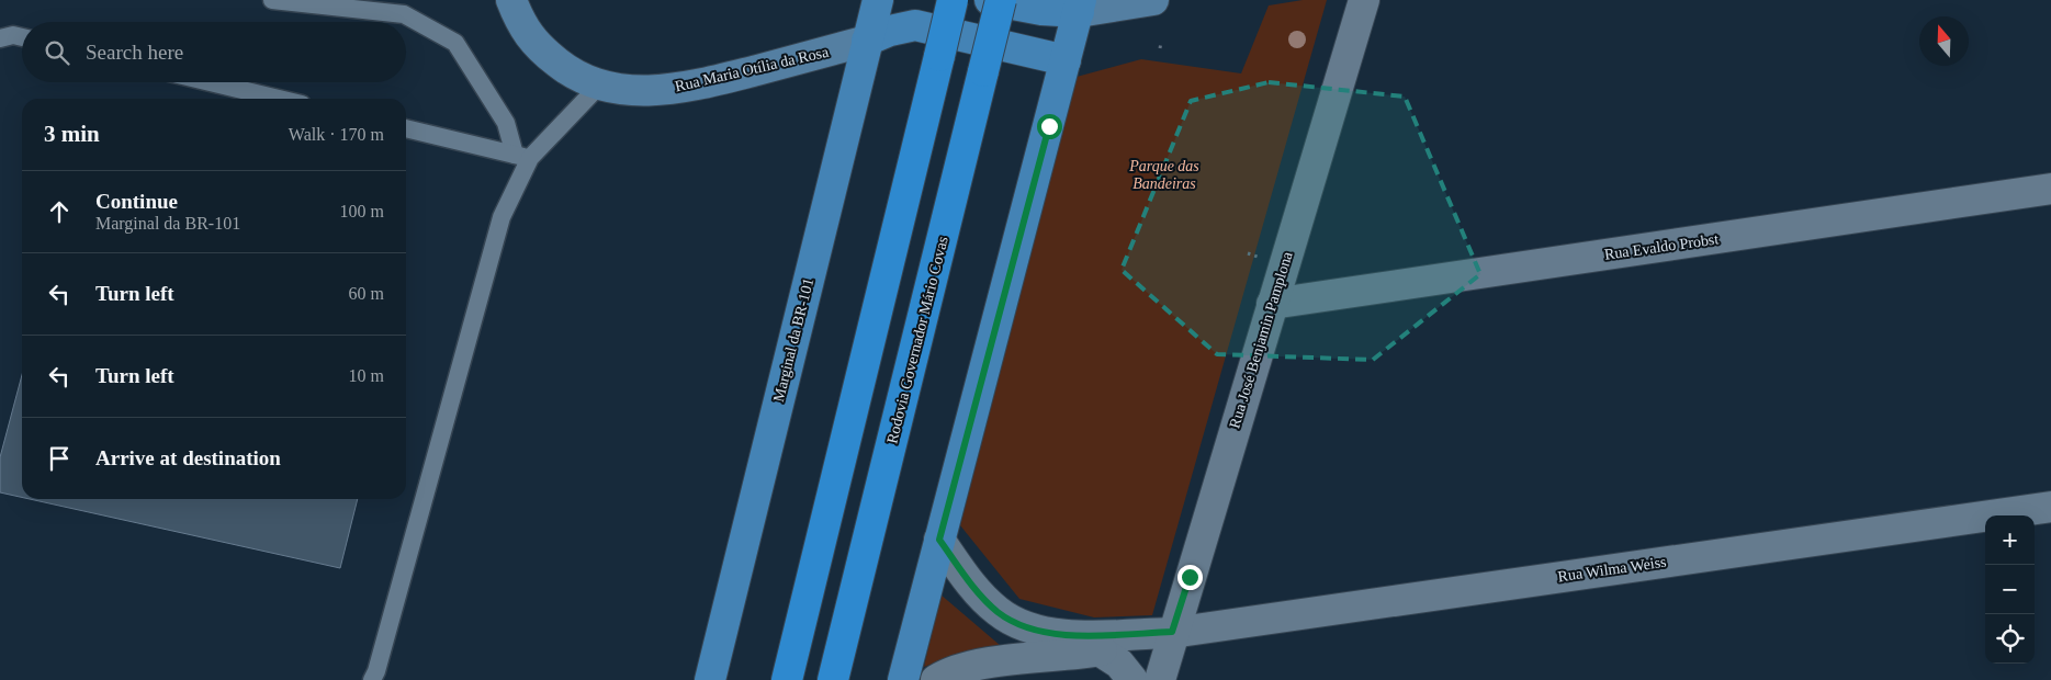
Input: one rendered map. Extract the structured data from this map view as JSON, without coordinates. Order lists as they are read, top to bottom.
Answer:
{
  "streets": {
    "highway": ["Rodovia Governador Mário Covas"],
    "main road": ["Marginal da BR-101"],
    "street": [
      "Rua Maria Otília da Rosa",
      "Rua Evaldo Probst",
      "Rua José Benjamin Pamplona",
      "Rua Wilma Weiss"
    ]
  },
  "crossings": [
    ["Rua Maria Otília da Rosa", "Marginal da BR-101"],
    ["Rua Evaldo Probst", "Rua José Benjamin Pamplona"],
    ["Rua José Benjamin Pamplona", "Rua Wilma Weiss"]
  ],
  "parks": ["Parque das Bandeiras"],
  "north": "top",
  "page": {
    "search": "Search here",
    "heading": ["3 min", "Walk · 170 m"],
    "list": [
      ["Continue", "Marginal da BR-101", "100 m"],
      ["Turn left", "60 m"],
      ["Turn left", "10 m"],
      "Arrive at destination"
    ],
    "map_buttons": ["+", "−"]
  }
}
